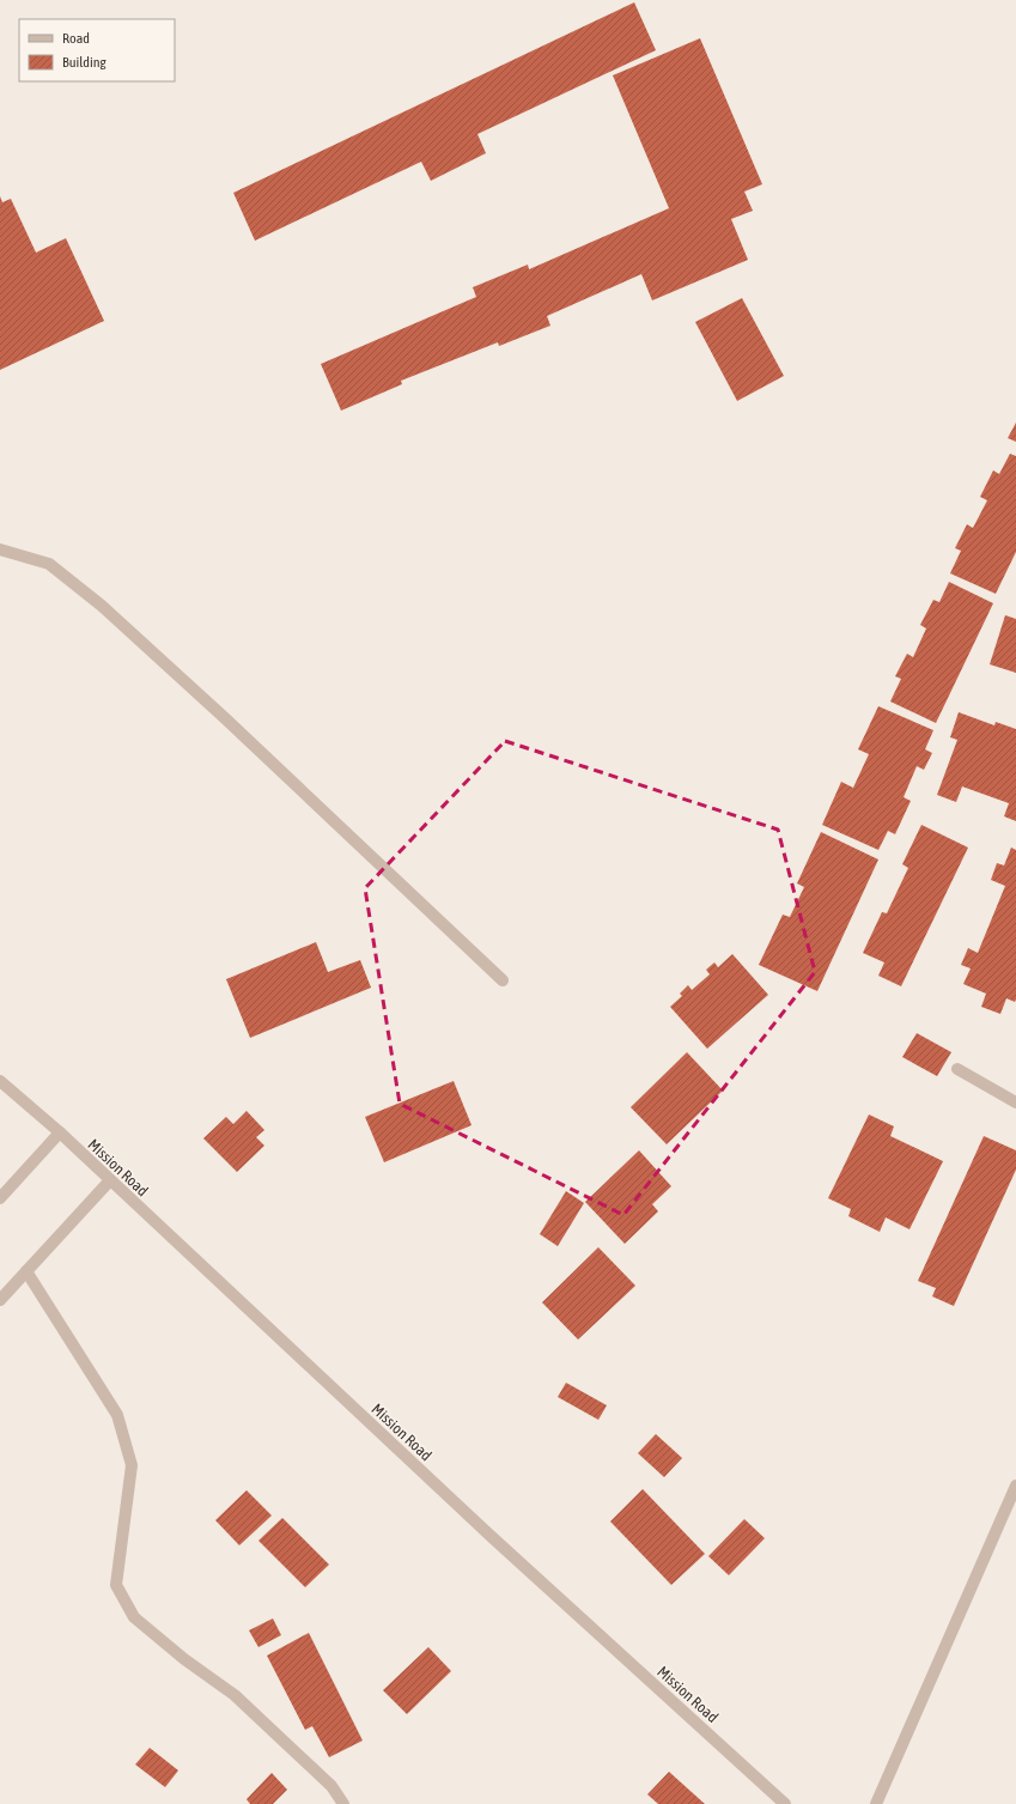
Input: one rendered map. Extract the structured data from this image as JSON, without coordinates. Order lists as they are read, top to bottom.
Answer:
{
  "streets": {
    "street": ["Mission Road"]
  },
  "legend": ["Road", "Building"]
}
